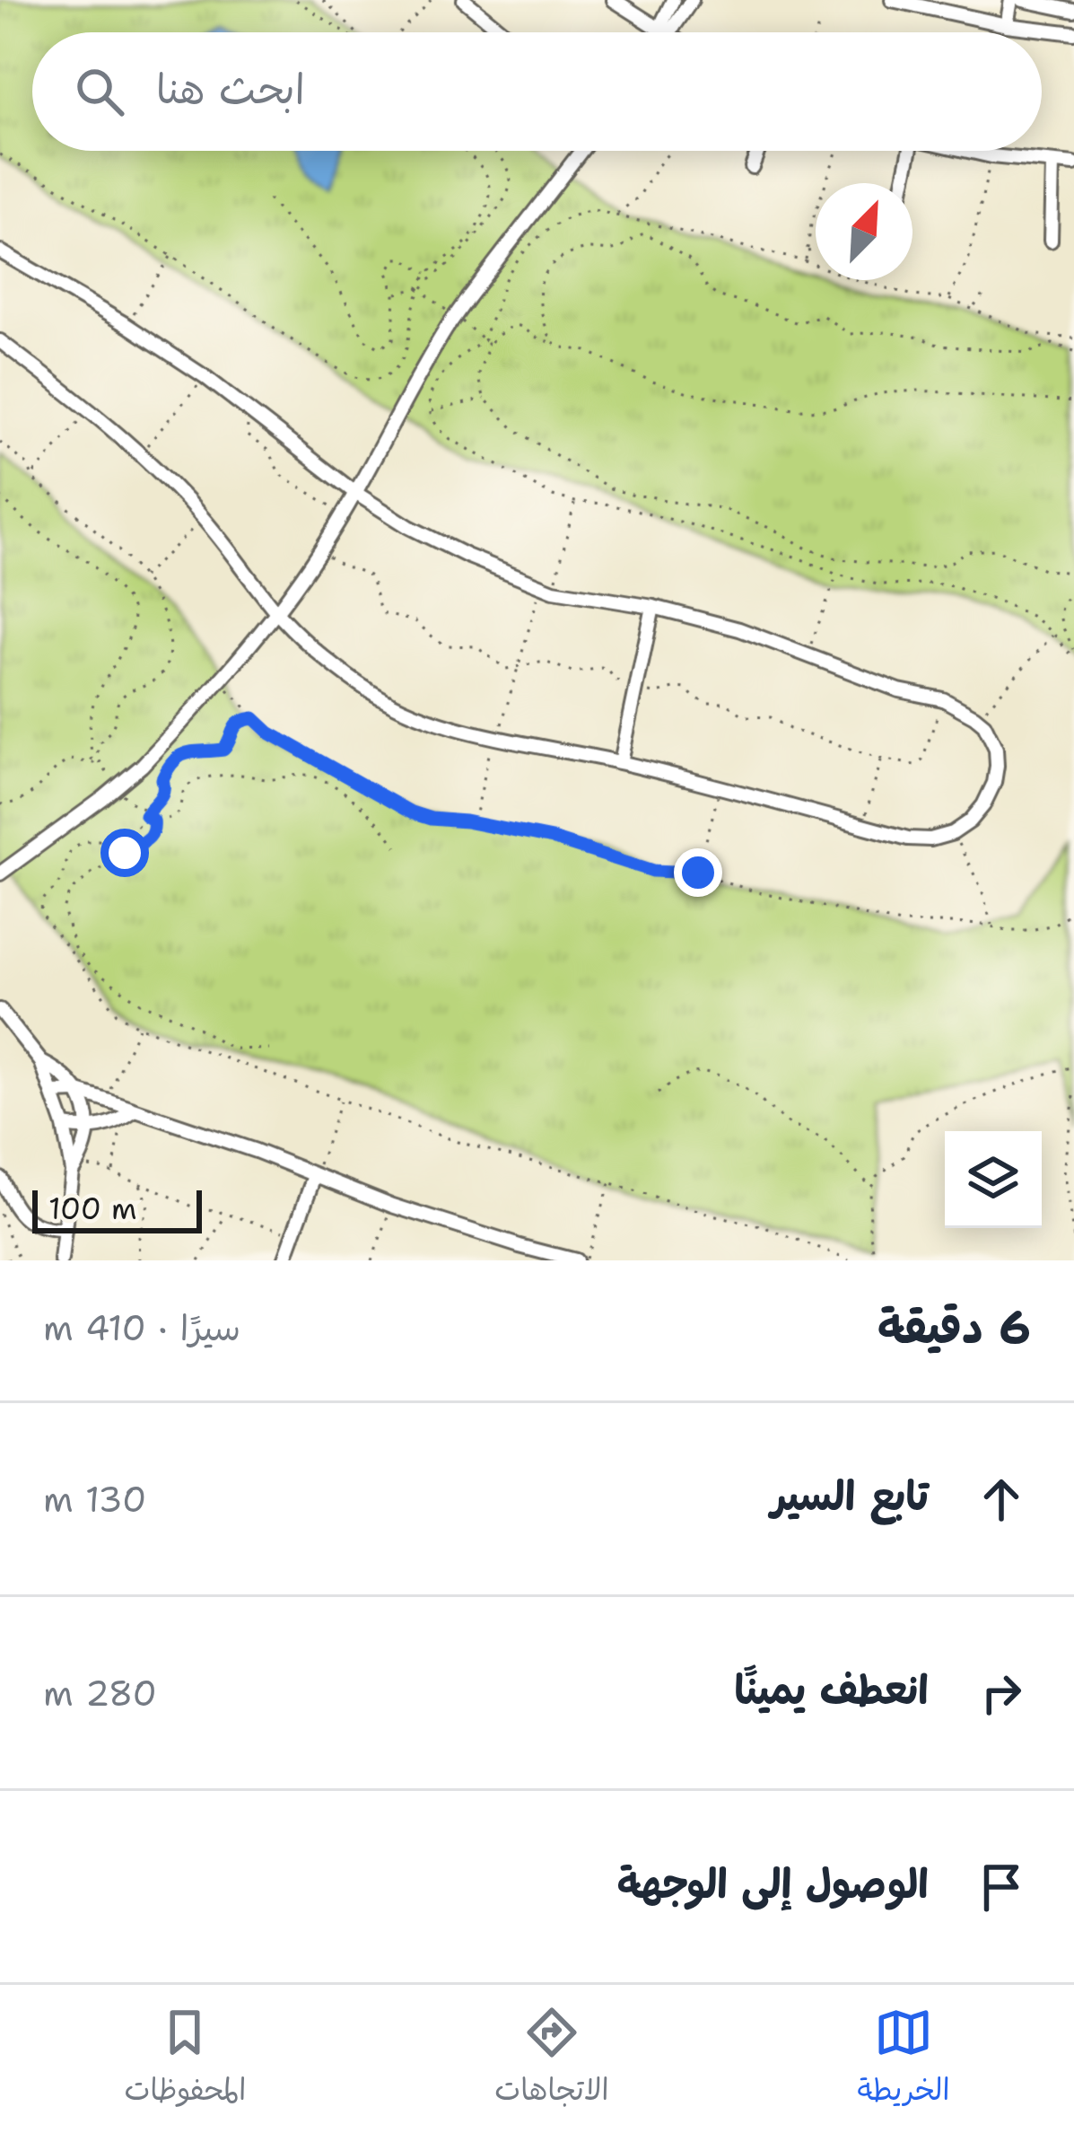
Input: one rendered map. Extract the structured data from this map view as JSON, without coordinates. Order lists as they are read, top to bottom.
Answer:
{
  "scale_bar": "100 m",
  "north": "top right",
  "page": {
    "search": "ابحث هنا",
    "scale": "100 m",
    "heading": ["6 دقيقة", "سيرًا · 410 m"],
    "list": [
      ["تابع السير", "130 m"],
      ["انعطف يمينًا", "280 m"],
      "الوصول إلى الوجهة"
    ],
    "nav": ["الخريطة", "الاتجاهات", "المحفوظات"]
  }
}
